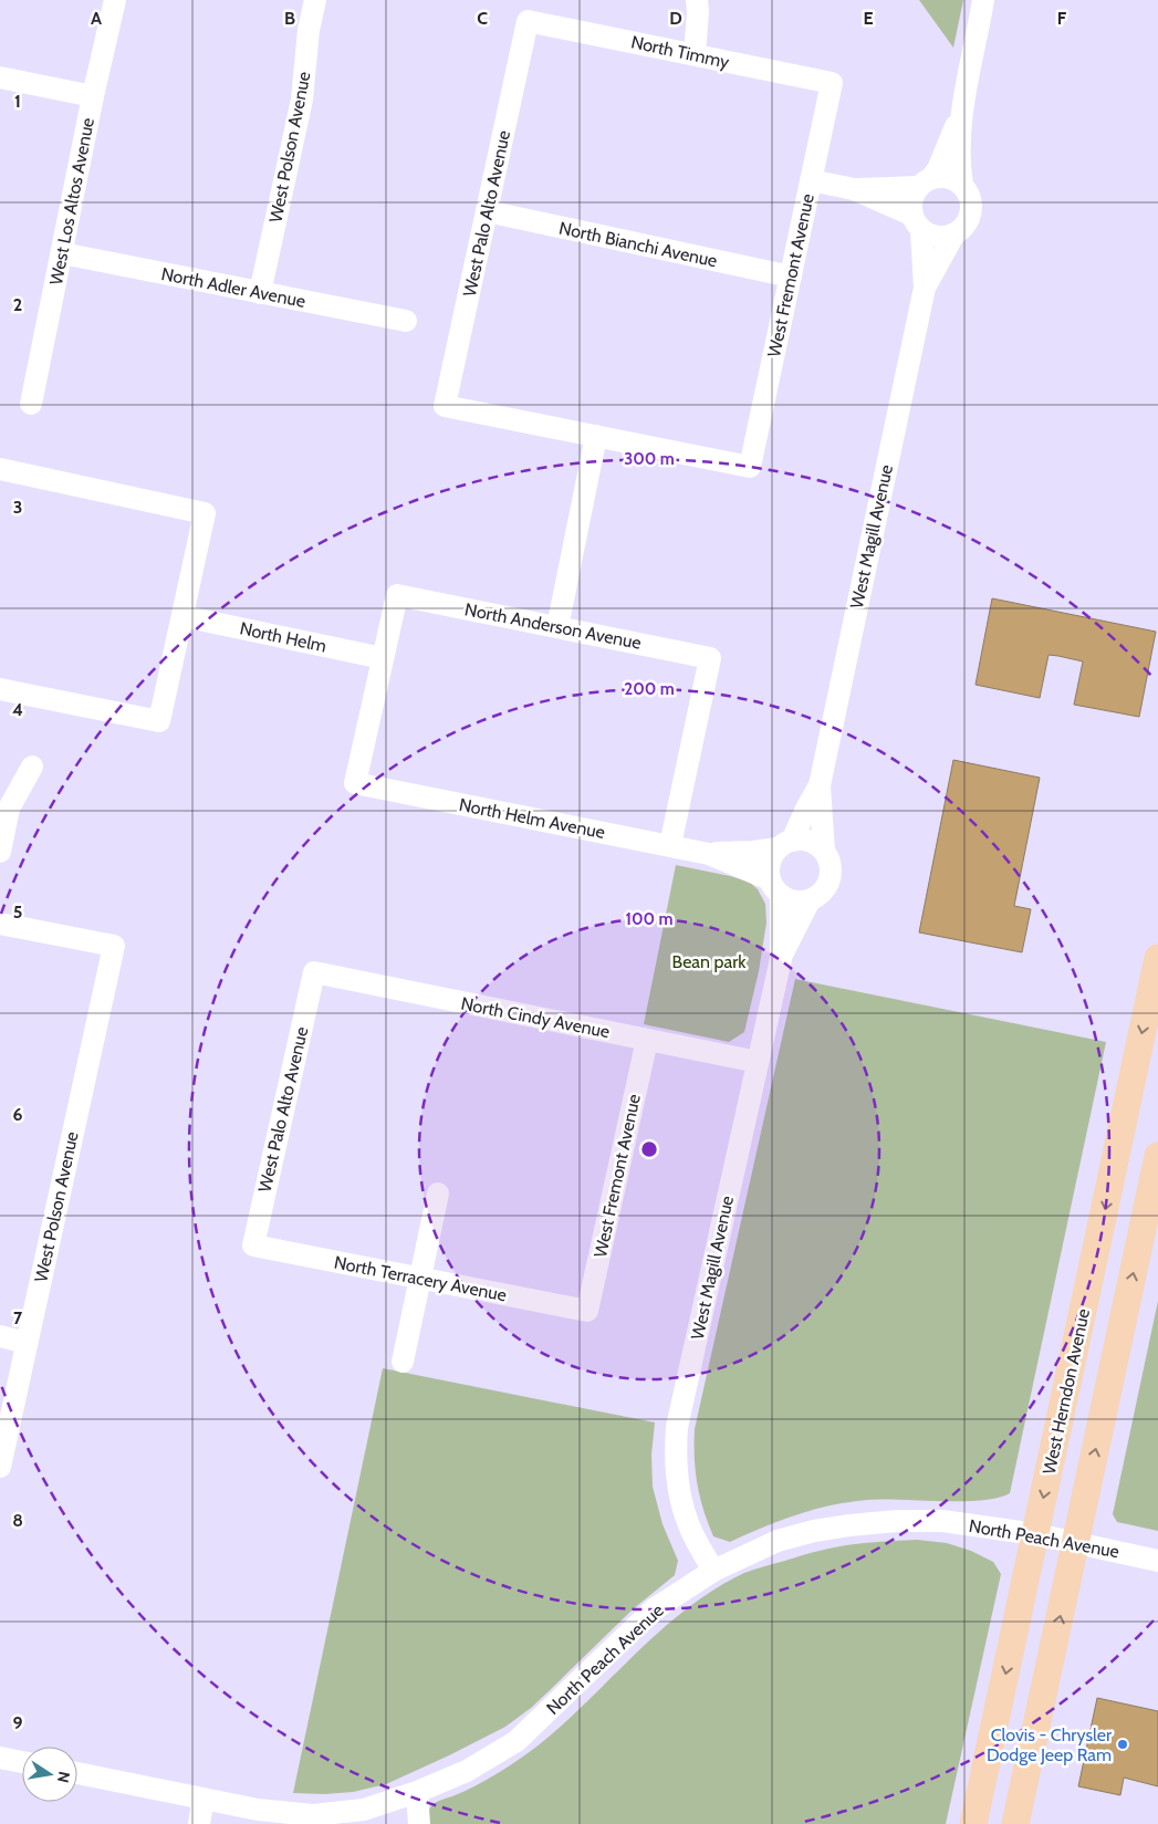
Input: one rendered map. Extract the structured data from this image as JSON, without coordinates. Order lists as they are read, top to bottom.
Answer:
{
  "streets": {
    "main road": ["West Herndon Avenue"],
    "street": [
      "North Timmy",
      "West Polson Avenue",
      "West Los Altos Avenue",
      "West Palo Alto Avenue",
      "North Bianchi Avenue",
      "West Fremont Avenue",
      "North Adler Avenue",
      "West Magill Avenue",
      "North Anderson Avenue",
      "North Helm",
      "North Helm Avenue",
      "North Cindy Avenue",
      "North Terracery Avenue",
      "North Peach Avenue"
    ]
  },
  "crossings": [
    ["North Timmy", "West Palo Alto Avenue"],
    ["North Timmy", "West Fremont Avenue"],
    ["West Polson Avenue", "North Adler Avenue"],
    ["West Los Altos Avenue", "North Adler Avenue"],
    ["West Palo Alto Avenue", "North Bianchi Avenue"],
    ["West Palo Alto Avenue", "West Fremont Avenue"],
    ["West Palo Alto Avenue", "North Cindy Avenue"],
    ["West Palo Alto Avenue", "North Terracery Avenue"],
    ["North Bianchi Avenue", "West Fremont Avenue"],
    ["West Fremont Avenue", "North Cindy Avenue"],
    ["West Fremont Avenue", "North Terracery Avenue"],
    ["West Magill Avenue", "North Helm Avenue"],
    ["West Magill Avenue", "North Cindy Avenue"],
    ["West Magill Avenue", "North Peach Avenue"],
    ["North Anderson Avenue", "North Helm"],
    ["North Anderson Avenue", "North Helm Avenue"],
    ["North Helm", "North Helm Avenue"],
    ["West Herndon Avenue", "North Peach Avenue"]
  ],
  "parks": ["Bean park"],
  "places": ["Clovis - Chrysler Dodge Jeep Ram"],
  "north": "right",
  "grid": {
    "columns": [
      "A",
      "B",
      "C",
      "D",
      "E",
      "F"
    ],
    "rows": [
      "1",
      "2",
      "3",
      "4",
      "5",
      "6",
      "7",
      "8",
      "9"
    ]
  },
  "rings": ["300 m", "200 m", "100 m"]
}
